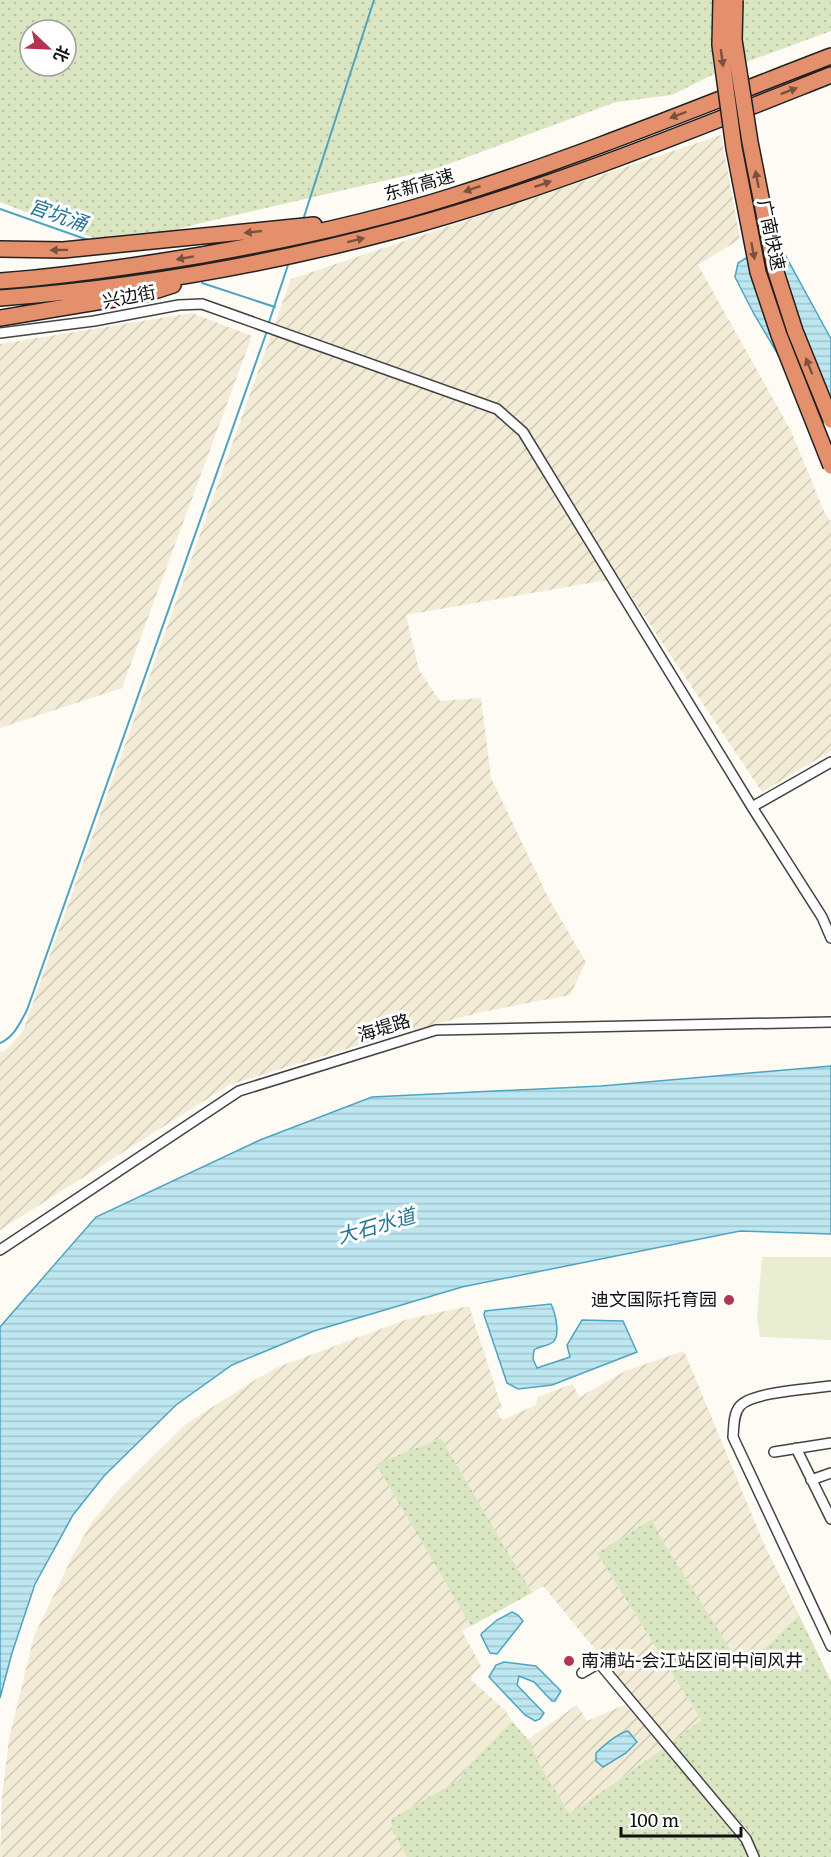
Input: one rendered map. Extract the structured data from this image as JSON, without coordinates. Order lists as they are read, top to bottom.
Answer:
{
  "streets": {
    "highway": ["东新高速", "广南快速"],
    "street": ["兴边街", "海堤路"]
  },
  "water": ["官坑涌", "大石水道"],
  "places": ["迪文国际托育园", "南浦站-会江站区间中间风井"],
  "scale_bar": "100 m",
  "north": "bottom right"
}
